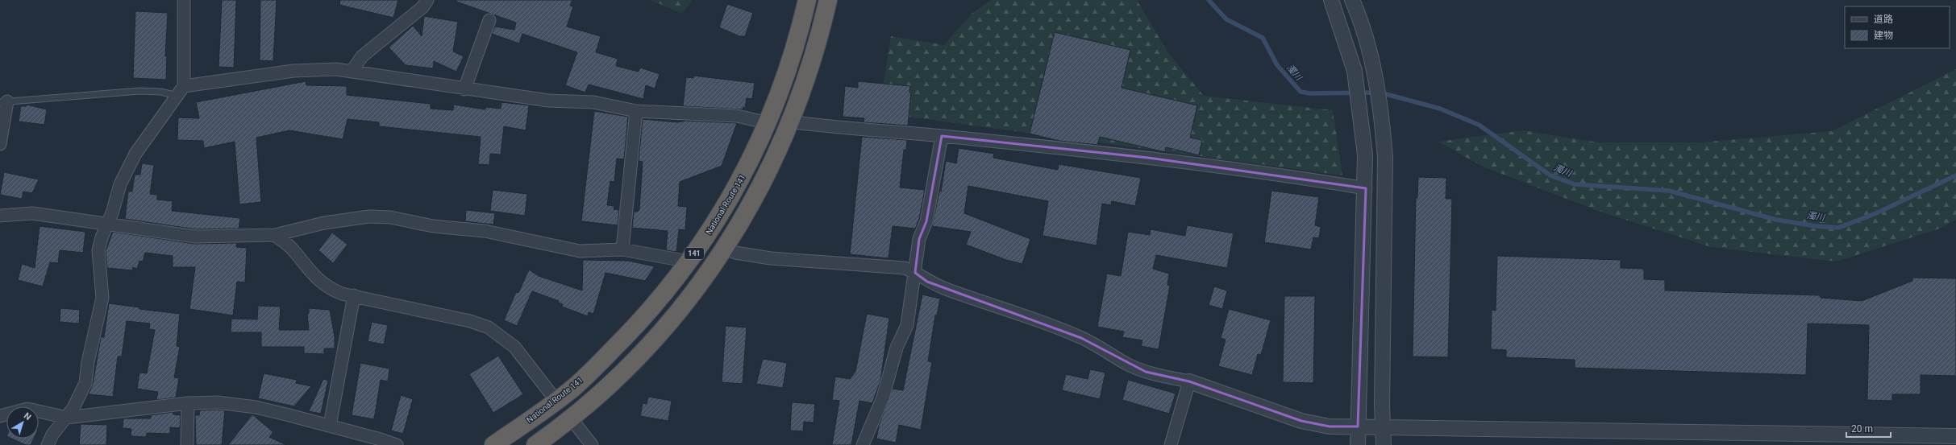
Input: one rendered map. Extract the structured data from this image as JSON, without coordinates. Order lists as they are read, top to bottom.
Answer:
{
  "streets": {
    "highway": ["National Route 141", "141"]
  },
  "water": ["濁川"],
  "legend": ["道路", "建物"],
  "scale_bar": "20 m",
  "north": "top right"
}
